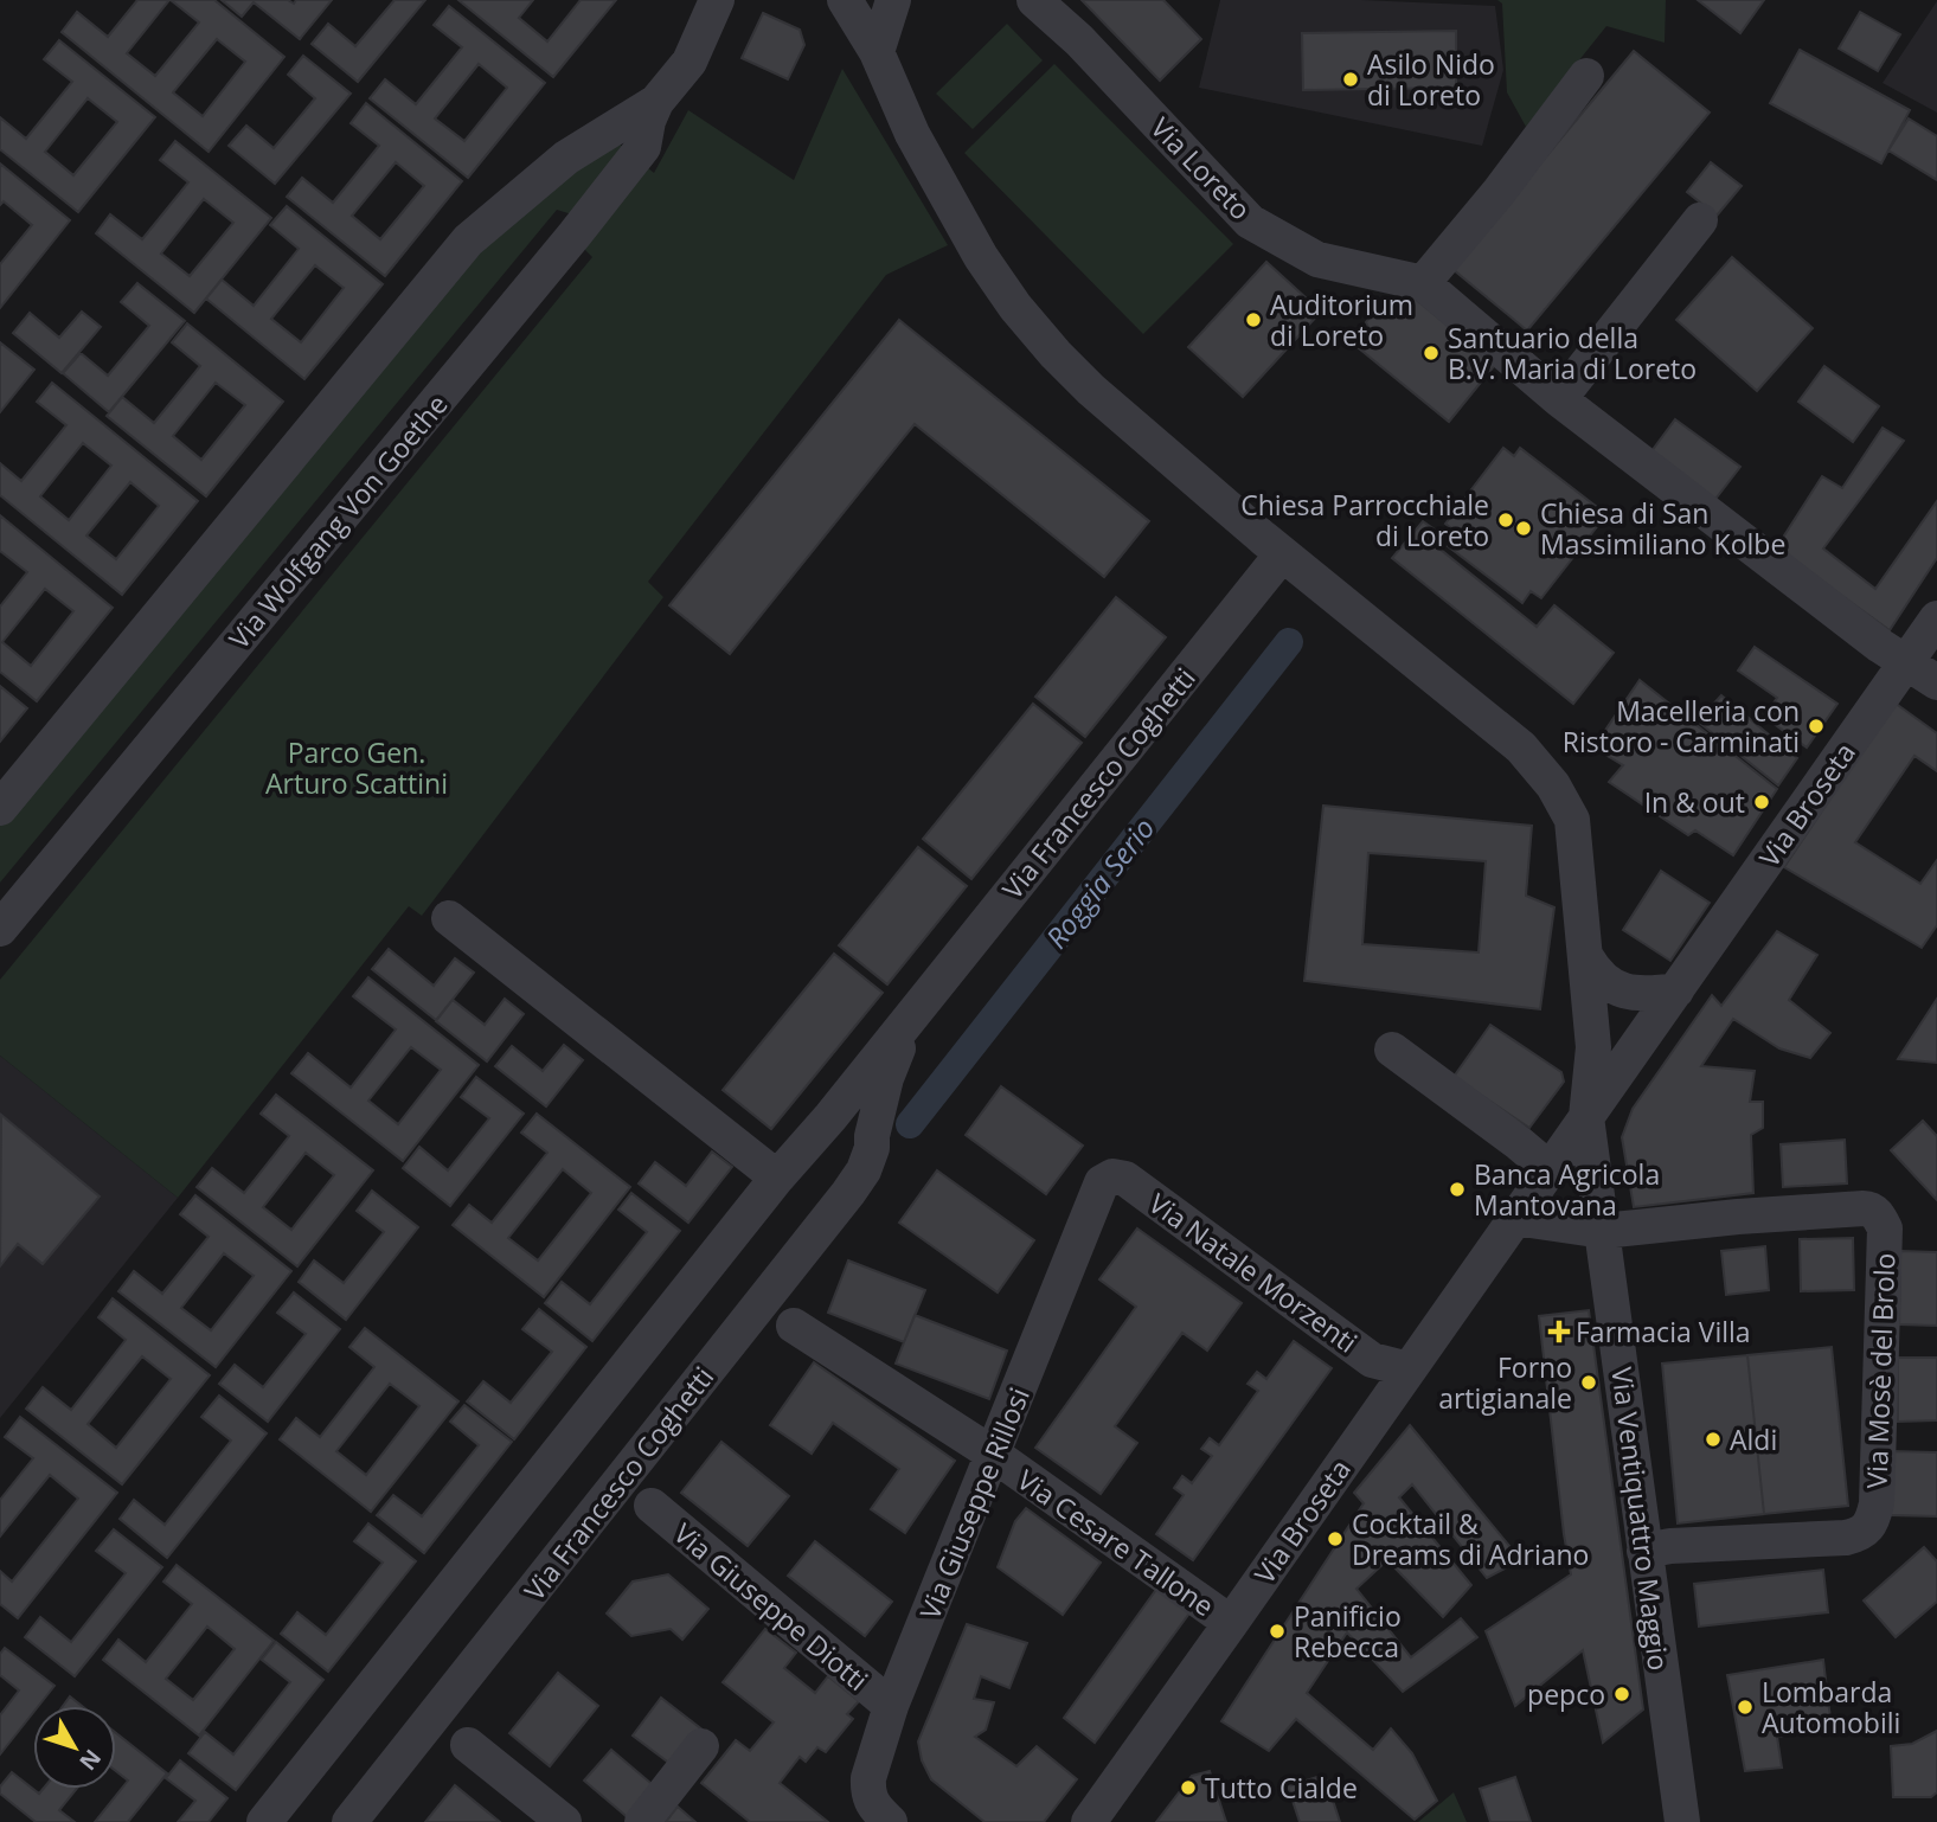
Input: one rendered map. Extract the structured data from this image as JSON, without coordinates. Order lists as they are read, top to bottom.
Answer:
{
  "streets": {
    "street": [
      "Via Loreto",
      "Via Wolfgang Von Goethe",
      "Via Francesco Coghetti",
      "Via Broseta",
      "Via Natale Morzenti",
      "Via Mosè del Brolo",
      "Via Giuseppe Rillosi",
      "Via Ventiquattro Maggio",
      "Via Cesare Tallone",
      "Via Giuseppe Diotti"
    ]
  },
  "crossings": [
    ["Via Loreto", "Via Broseta"],
    ["Via Francesco Coghetti", "Via Ventiquattro Maggio"],
    ["Via Broseta", "Via Natale Morzenti"],
    ["Via Broseta", "Via Ventiquattro Maggio"],
    ["Via Broseta", "Via Cesare Tallone"],
    ["Via Natale Morzenti", "Via Giuseppe Rillosi"],
    ["Via Mosè del Brolo", "Via Ventiquattro Maggio"],
    ["Via Giuseppe Rillosi", "Via Cesare Tallone"],
    ["Via Giuseppe Rillosi", "Via Giuseppe Diotti"]
  ],
  "water": ["Roggia Serio"],
  "parks": ["Parco Gen. Arturo Scattini"],
  "places": {
    "other": [
      "Asilo Nido di Loreto",
      "Auditorium di Loreto",
      "Santuario della B.V. Maria di Loreto",
      "Chiesa Parrocchiale di Loreto",
      "Chiesa di San Massimiliano Kolbe",
      "Macelleria con Ristoro - Carminati",
      "In & out",
      "Banca Agricola Mantovana",
      "Forno artigianale",
      "Aldi",
      "Cocktail & Dreams di Adriano",
      "Panificio Rebecca",
      "pepco",
      "Lombarda Automobili",
      "Tutto Cialde"
    ],
    "health": ["Farmacia Villa"]
  },
  "north": "bottom right"
}
